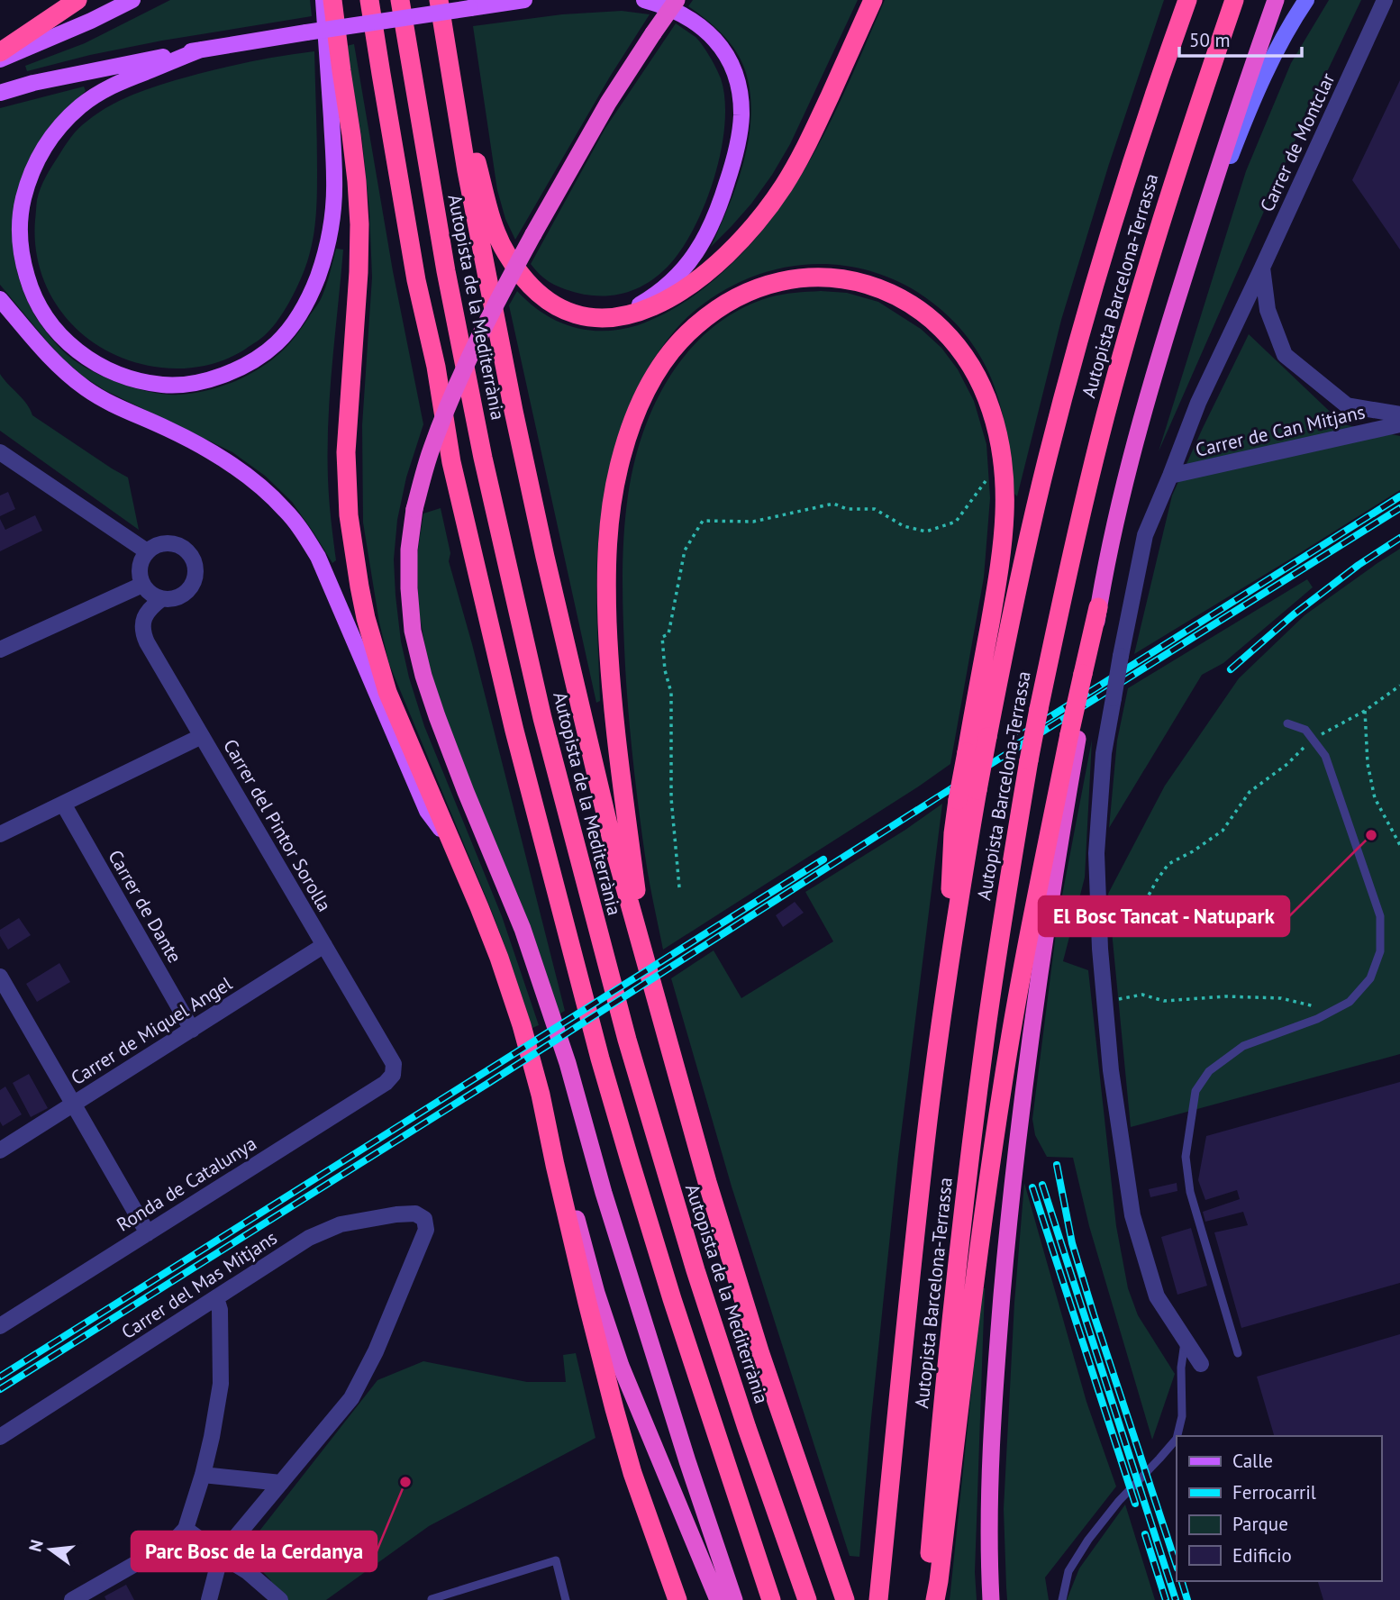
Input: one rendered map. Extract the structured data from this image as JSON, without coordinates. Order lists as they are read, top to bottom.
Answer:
{
  "streets": {
    "highway": ["Autopista Barcelona-Terrassa", "Autopista de la Mediterrània"],
    "street": [
      "Carrer de Montclar",
      "Carrer de Can Mitjans",
      "Carrer del Pintor Sorolla",
      "Carrer de Dante",
      "Carrer de Miquel Angel",
      "Ronda de Catalunya",
      "Carrer del Mas Mitjans"
    ]
  },
  "crossings": [
    ["Carrer de Montclar", "Carrer de Can Mitjans"],
    ["Carrer del Pintor Sorolla", "Carrer de Miquel Angel"],
    ["Carrer del Pintor Sorolla", "Ronda de Catalunya"],
    ["Carrer de Dante", "Carrer de Miquel Angel"]
  ],
  "places": ["El Bosc Tancat - Natupark", "Parc Bosc de la Cerdanya"],
  "legend": [
    "Calle",
    "Ferrocarril",
    "Parque",
    "Edificio"
  ],
  "scale_bar": "50 m",
  "north": "left"
}
